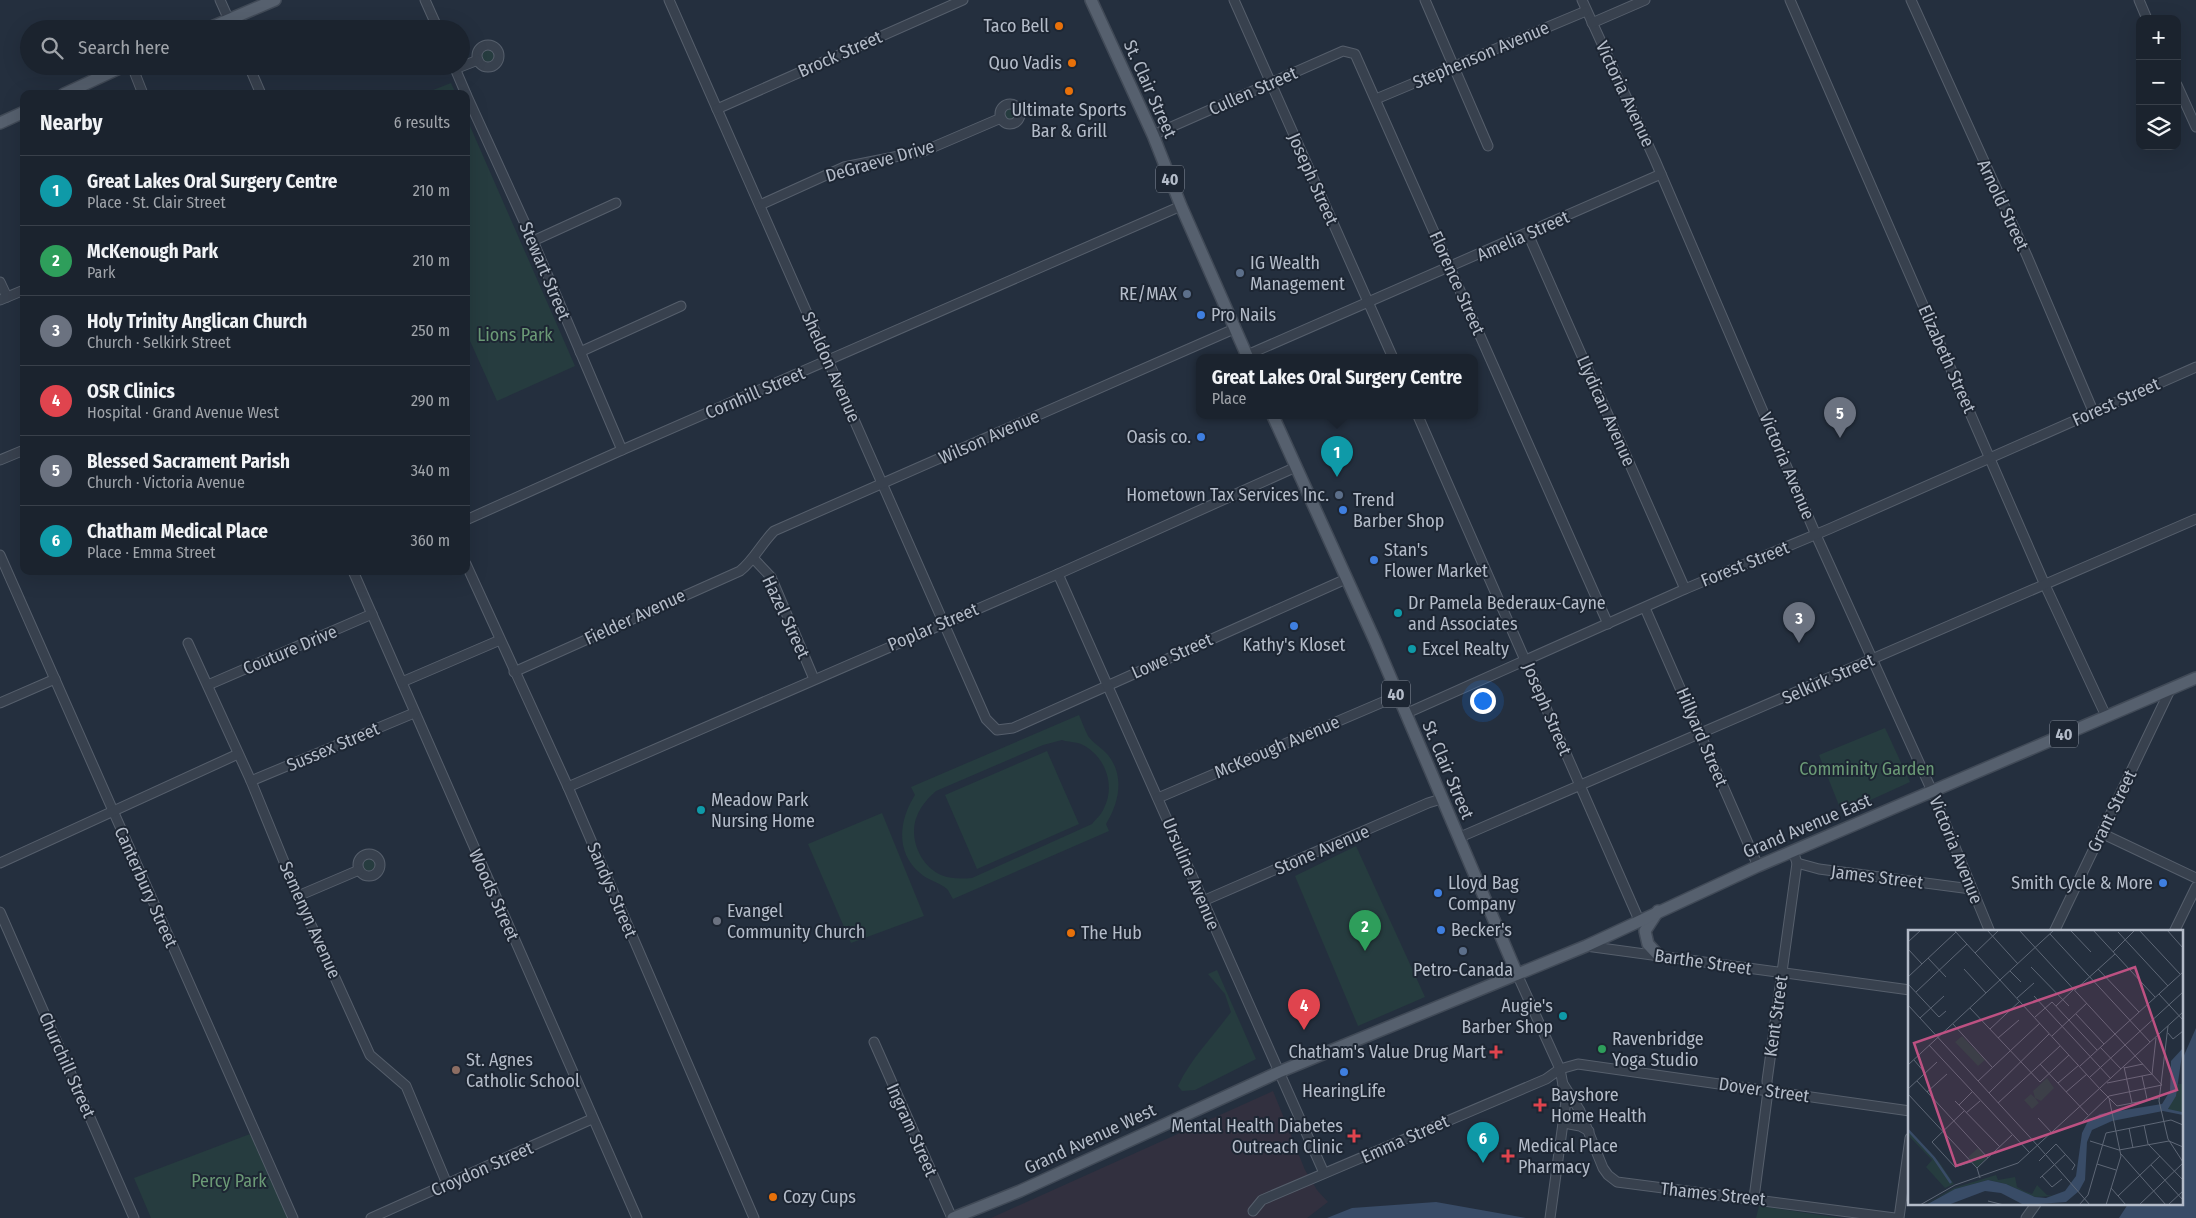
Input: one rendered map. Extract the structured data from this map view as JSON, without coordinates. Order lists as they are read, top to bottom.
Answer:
{
  "streets": {
    "main road": [
      "St. Clair Street",
      "40",
      "Grand Avenue East",
      "Grand Avenue West"
    ],
    "street": [
      "Brock Street",
      "Stephenson Avenue",
      "Cullen Street",
      "Victoria Avenue",
      "DeGraeve Drive",
      "Joseph Street",
      "Arnold Street",
      "Amelia Street",
      "Stewart Street",
      "Florence Street",
      "Elizabeth Street",
      "Sheldon Avenue",
      "Cornhill Street",
      "Forest Street",
      "Llydican Avenue",
      "Wilson Avenue",
      "Fielder Avenue",
      "Hazel Street",
      "Poplar Street",
      "Couture Drive",
      "Lowe Street",
      "Selkirk Street",
      "Hillyard Street",
      "Sussex Street",
      "McKeough Avenue",
      "Grant Street",
      "Stone Avenue",
      "Ursuline Avenue",
      "James Street",
      "Canterbury Street",
      "Sandys Street",
      "Woods Street",
      "Semenyn Avenue",
      "Barthe Street",
      "Kent Street",
      "Churchill Street",
      "Dover Street",
      "Ingram Street",
      "Emma Street",
      "Croydon Street",
      "Thames Street"
    ]
  },
  "crossings": [
    ["Brock Street", "Sheldon Avenue"],
    ["Stephenson Avenue", "Victoria Avenue"],
    ["Stephenson Avenue", "Florence Street"],
    ["St. Clair Street", "Cullen Street"],
    ["St. Clair Street", "Cornhill Street"],
    ["St. Clair Street", "Forest Street"],
    ["St. Clair Street", "Wilson Avenue"],
    ["St. Clair Street", "Poplar Street"],
    ["St. Clair Street", "Lowe Street"],
    ["St. Clair Street", "Selkirk Street"],
    ["St. Clair Street", "McKeough Avenue"],
    ["St. Clair Street", "Grand Avenue East"],
    ["St. Clair Street", "Stone Avenue"],
    ["St. Clair Street", "Dover Street"],
    ["St. Clair Street", "Grand Avenue West"],
    ["St. Clair Street", "Emma Street"],
    ["St. Clair Street", "Thames Street"],
    ["Cullen Street", "Joseph Street"],
    ["Cullen Street", "Florence Street"],
    ["Victoria Avenue", "Amelia Street"],
    ["Victoria Avenue", "Forest Street"],
    ["Victoria Avenue", "Selkirk Street"],
    ["Victoria Avenue", "Grand Avenue East"],
    ["Victoria Avenue", "James Street"],
    ["DeGraeve Drive", "Sheldon Avenue"],
    ["Joseph Street", "Amelia Street"],
    ["Joseph Street", "Forest Street"],
    ["Joseph Street", "Selkirk Street"],
    ["Joseph Street", "Grand Avenue East"],
    ["Arnold Street", "Forest Street"],
    ["Amelia Street", "Florence Street"],
    ["Amelia Street", "Llydican Avenue"],
    ["Stewart Street", "Cornhill Street"],
    ["Florence Street", "Forest Street"],
    ["Elizabeth Street", "Forest Street"],
    ["Elizabeth Street", "Selkirk Street"],
    ["Elizabeth Street", "Grand Avenue East"],
    ["Sheldon Avenue", "Cornhill Street"],
    ["Sheldon Avenue", "Wilson Avenue"],
    ["Sheldon Avenue", "Poplar Street"],
    ["Sheldon Avenue", "Lowe Street"],
    ["Forest Street", "Llydican Avenue"],
    ["Forest Street", "Hillyard Street"],
    ["Wilson Avenue", "Fielder Avenue"],
    ["Wilson Avenue", "Hazel Street"],
    ["Fielder Avenue", "Hazel Street"],
    ["Fielder Avenue", "Sandys Street"],
    ["Hazel Street", "Poplar Street"],
    ["Poplar Street", "Ursuline Avenue"],
    ["Poplar Street", "Sandys Street"],
    ["Couture Drive", "Woods Street"],
    ["Couture Drive", "Semenyn Avenue"],
    ["Lowe Street", "Ursuline Avenue"],
    ["Selkirk Street", "Hillyard Street"],
    ["Hillyard Street", "Grand Avenue East"],
    ["Sussex Street", "Woods Street"],
    ["Sussex Street", "Semenyn Avenue"],
    ["McKeough Avenue", "Ursuline Avenue"],
    ["Grant Street", "Grand Avenue East"],
    ["Grand Avenue East", "Barthe Street"],
    ["Grand Avenue East", "Grand Avenue West"],
    ["Stone Avenue", "Ursuline Avenue"],
    ["Ursuline Avenue", "Grand Avenue West"],
    ["Ursuline Avenue", "Emma Street"],
    ["James Street", "Kent Street"],
    ["Woods Street", "Croydon Street"],
    ["Semenyn Avenue", "Croydon Street"],
    ["Barthe Street", "Kent Street"],
    ["Kent Street", "Dover Street"],
    ["Kent Street", "Thames Street"],
    ["Dover Street", "Emma Street"],
    ["Ingram Street", "Grand Avenue West"]
  ],
  "parks": ["Lions Park", "Comminity Garden", "Percy Park"],
  "places": {
    "other": [
      "Taco Bell",
      "Quo Vadis",
      "Ultimate Sports Bar & Grill",
      "IG Wealth Management",
      "RE/MAX",
      "Pro Nails",
      "Oasis co.",
      "Hometown Tax Services Inc.",
      "Trend Barber Shop",
      "Stan's Flower Market",
      "Dr Pamela Bederaux-Cayne and Associates",
      "Kathy's Kloset",
      "Excel Realty",
      "Meadow Park Nursing Home",
      "Smith Cycle & More",
      "Lloyd Bag Company",
      "Evangel Community Church",
      "Becker's",
      "The Hub",
      "Petro-Canada",
      "Augie's Barber Shop",
      "Ravenbridge Yoga Studio",
      "St. Agnes Catholic School",
      "HearingLife",
      "Cozy Cups"
    ],
    "health": [
      "Chatham's Value Drug Mart",
      "Bayshore Home Health",
      "Mental Health Diabetes Outreach Clinic",
      "Medical Place Pharmacy"
    ]
  },
  "page": {
    "map_buttons": ["+", "−"],
    "search": "Search here",
    "heading": ["Nearby", "6 results"],
    "list": [
      {
        "mark": "1",
        "name": "Great Lakes Oral Surgery Centre",
        "note": "Place · St. Clair Street",
        "value": "210 m"
      },
      {
        "mark": "2",
        "name": "McKenough Park",
        "note": "Park",
        "value": "210 m"
      },
      {
        "mark": "3",
        "name": "Holy Trinity Anglican Church",
        "note": "Church · Selkirk Street",
        "value": "250 m"
      },
      {
        "mark": "4",
        "name": "OSR Clinics",
        "note": "Hospital · Grand Avenue West",
        "value": "290 m"
      },
      {
        "mark": "5",
        "name": "Blessed Sacrament Parish",
        "note": "Church · Victoria Avenue",
        "value": "340 m"
      },
      {
        "mark": "6",
        "name": "Chatham Medical Place",
        "note": "Place · Emma Street",
        "value": "360 m"
      }
    ],
    "popup": ["Great Lakes Oral Surgery Centre", "Place"],
    "pins": [
      "5",
      "1",
      "3",
      "2",
      "4",
      "6"
    ]
  }
}
